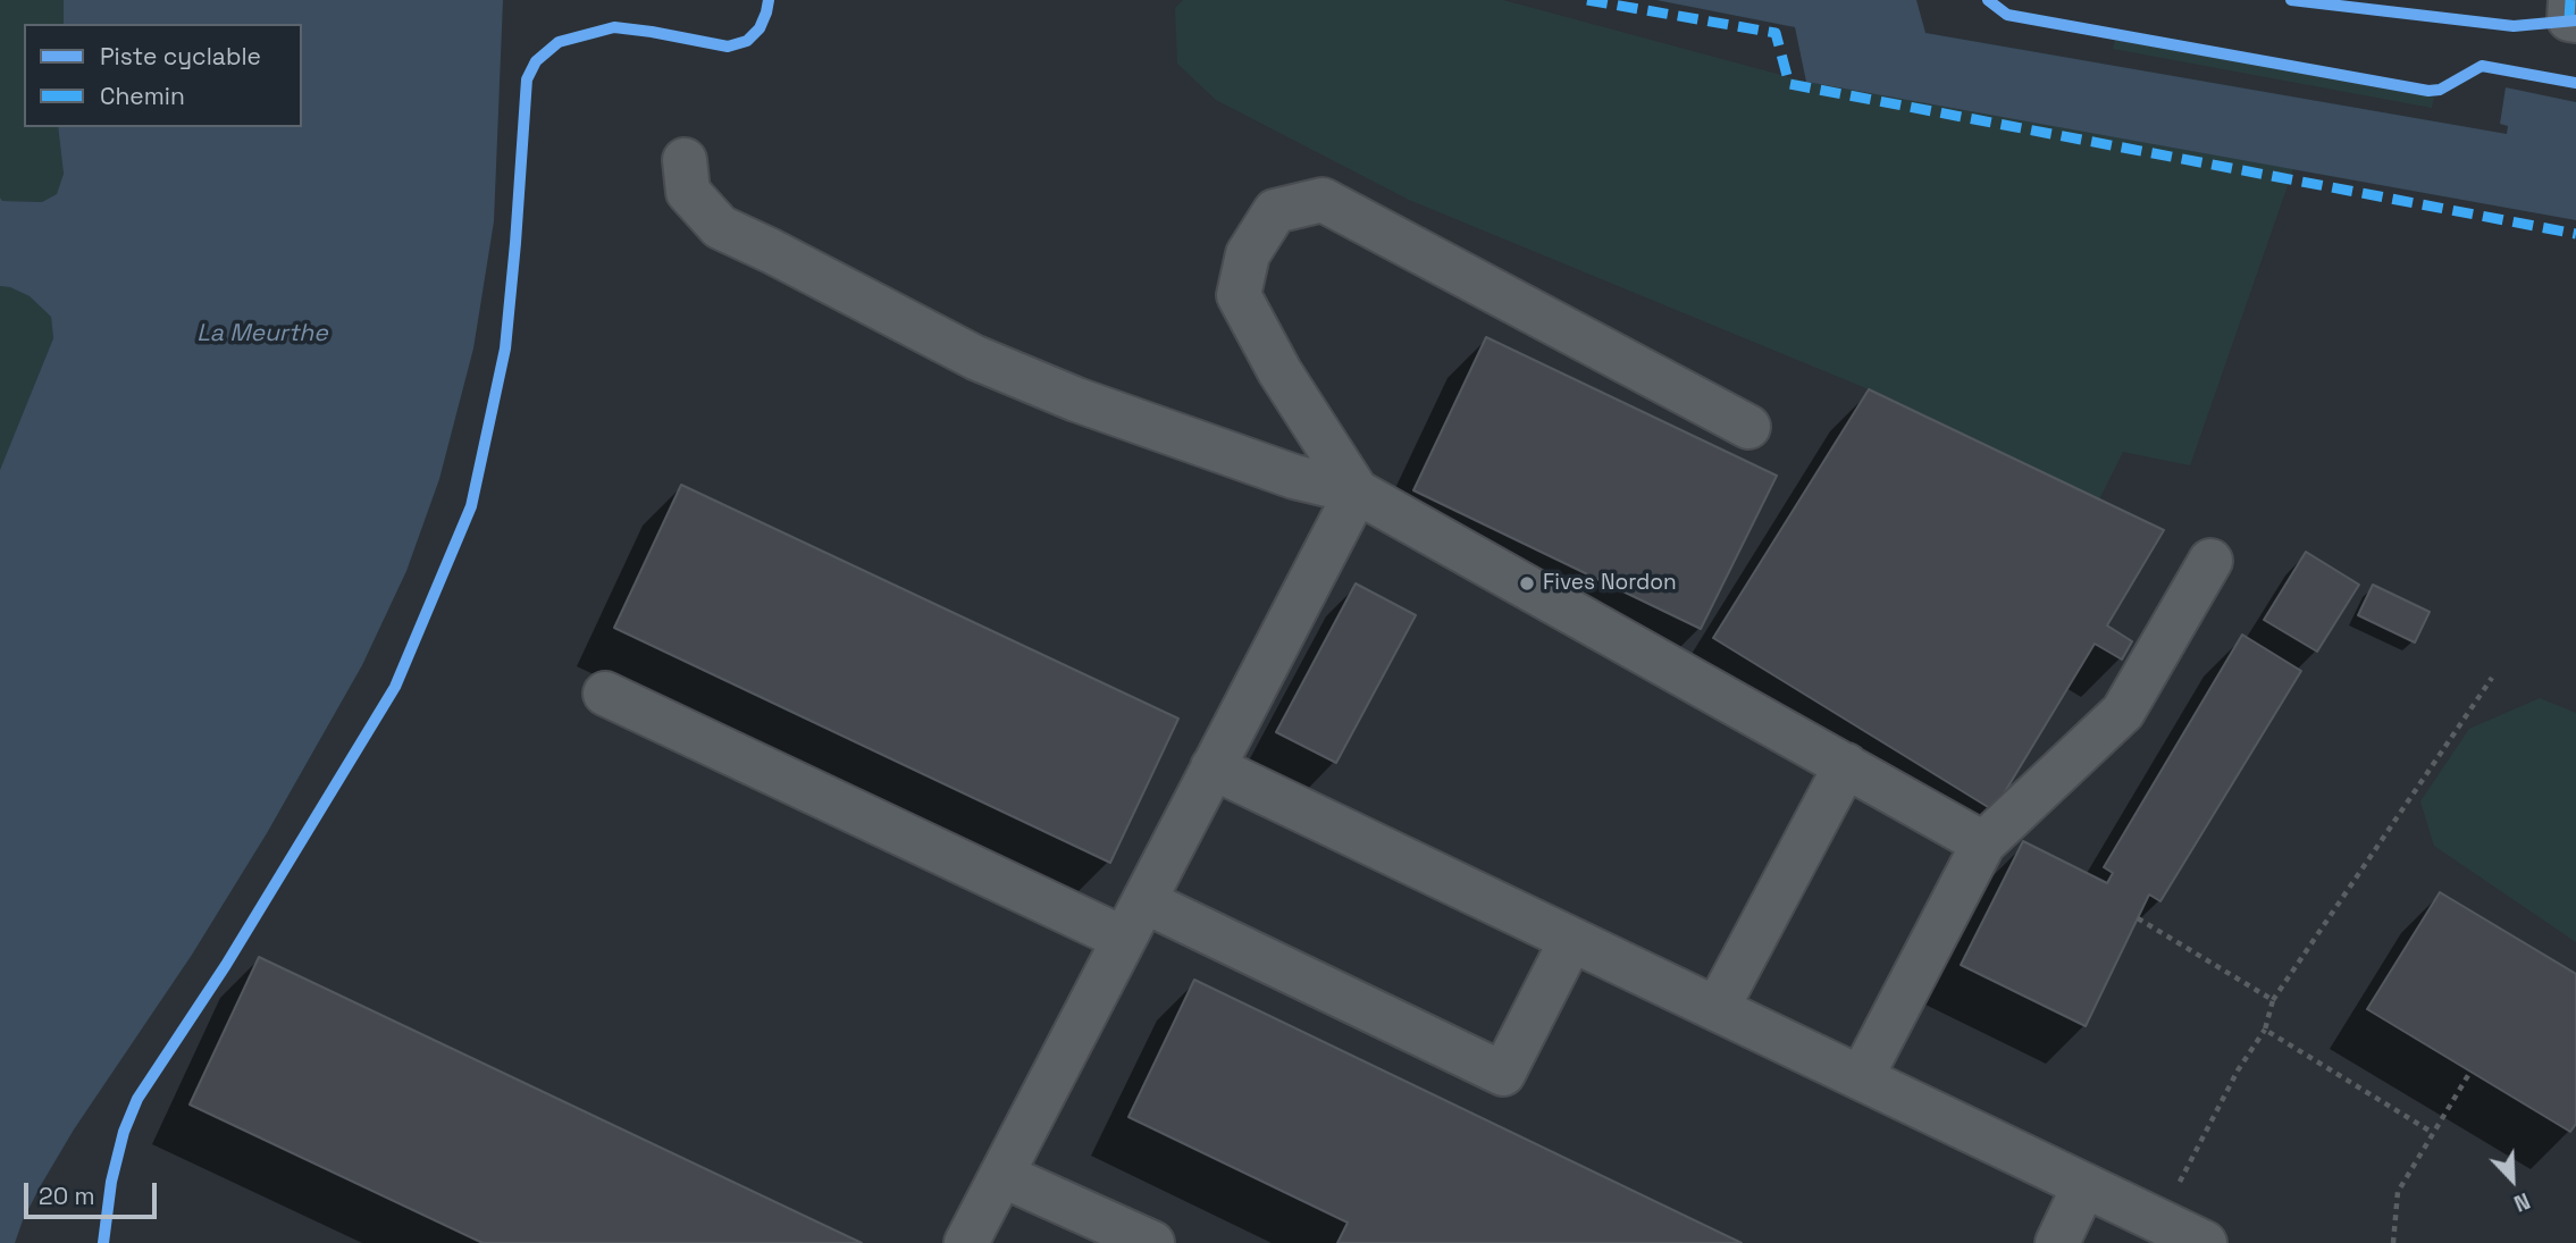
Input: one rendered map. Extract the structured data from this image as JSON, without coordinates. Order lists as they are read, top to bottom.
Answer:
{
  "water": ["La Meurthe"],
  "places": ["Fives Nordon"],
  "legend": ["Piste cyclable", "Chemin"],
  "scale_bar": "20 m",
  "north": "bottom right"
}
